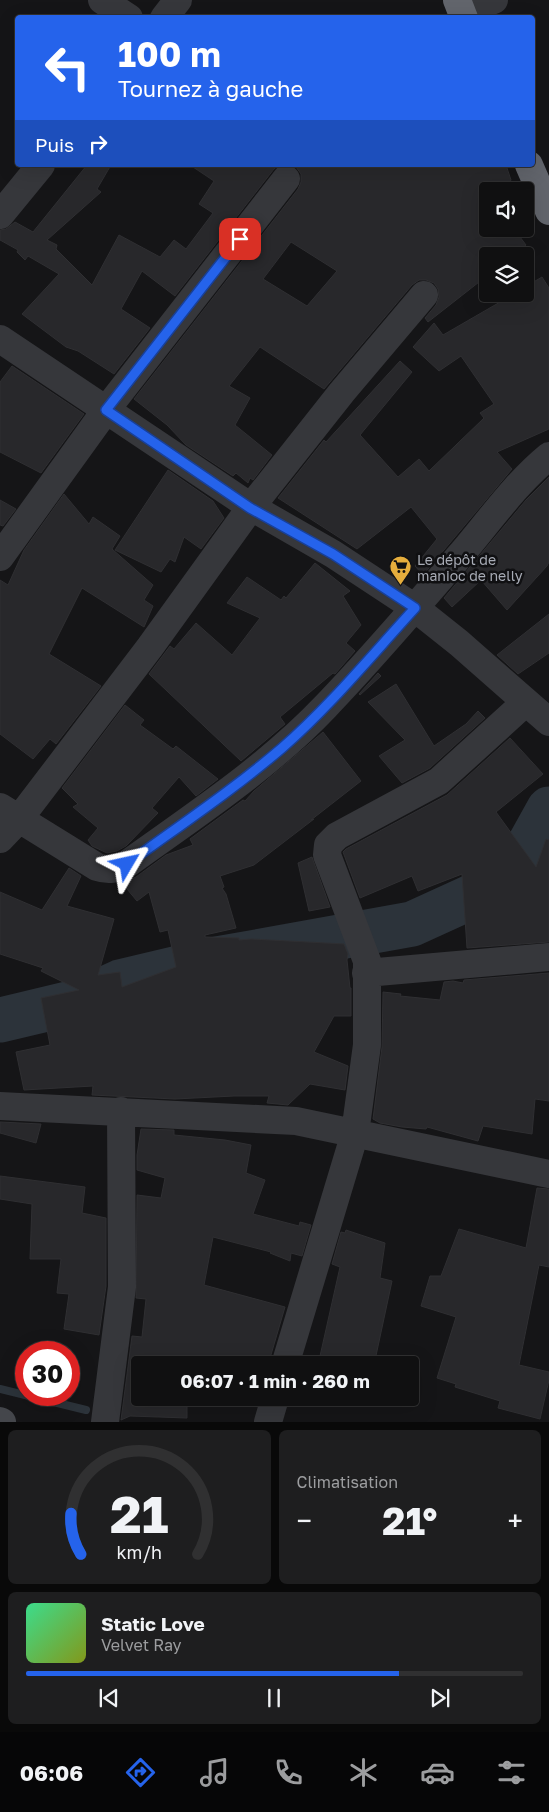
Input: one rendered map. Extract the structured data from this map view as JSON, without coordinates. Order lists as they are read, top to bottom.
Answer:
{
  "places": {
    "supermarket": ["Le dépôt de manioc de nelly"]
  },
  "page": {
    "turn": ["100 m", "Tournez à gauche"],
    "then": "Puis",
    "limit": "30",
    "trip": "06:07 · 1 min · 260 m",
    "tile": "Climatisation",
    "heat": ["−", "21°", "+"],
    "song": ["Static Love", "Velvet Ray"],
    "tabs": "06:06",
    "gauge": ["21", "km/h"]
  }
}
